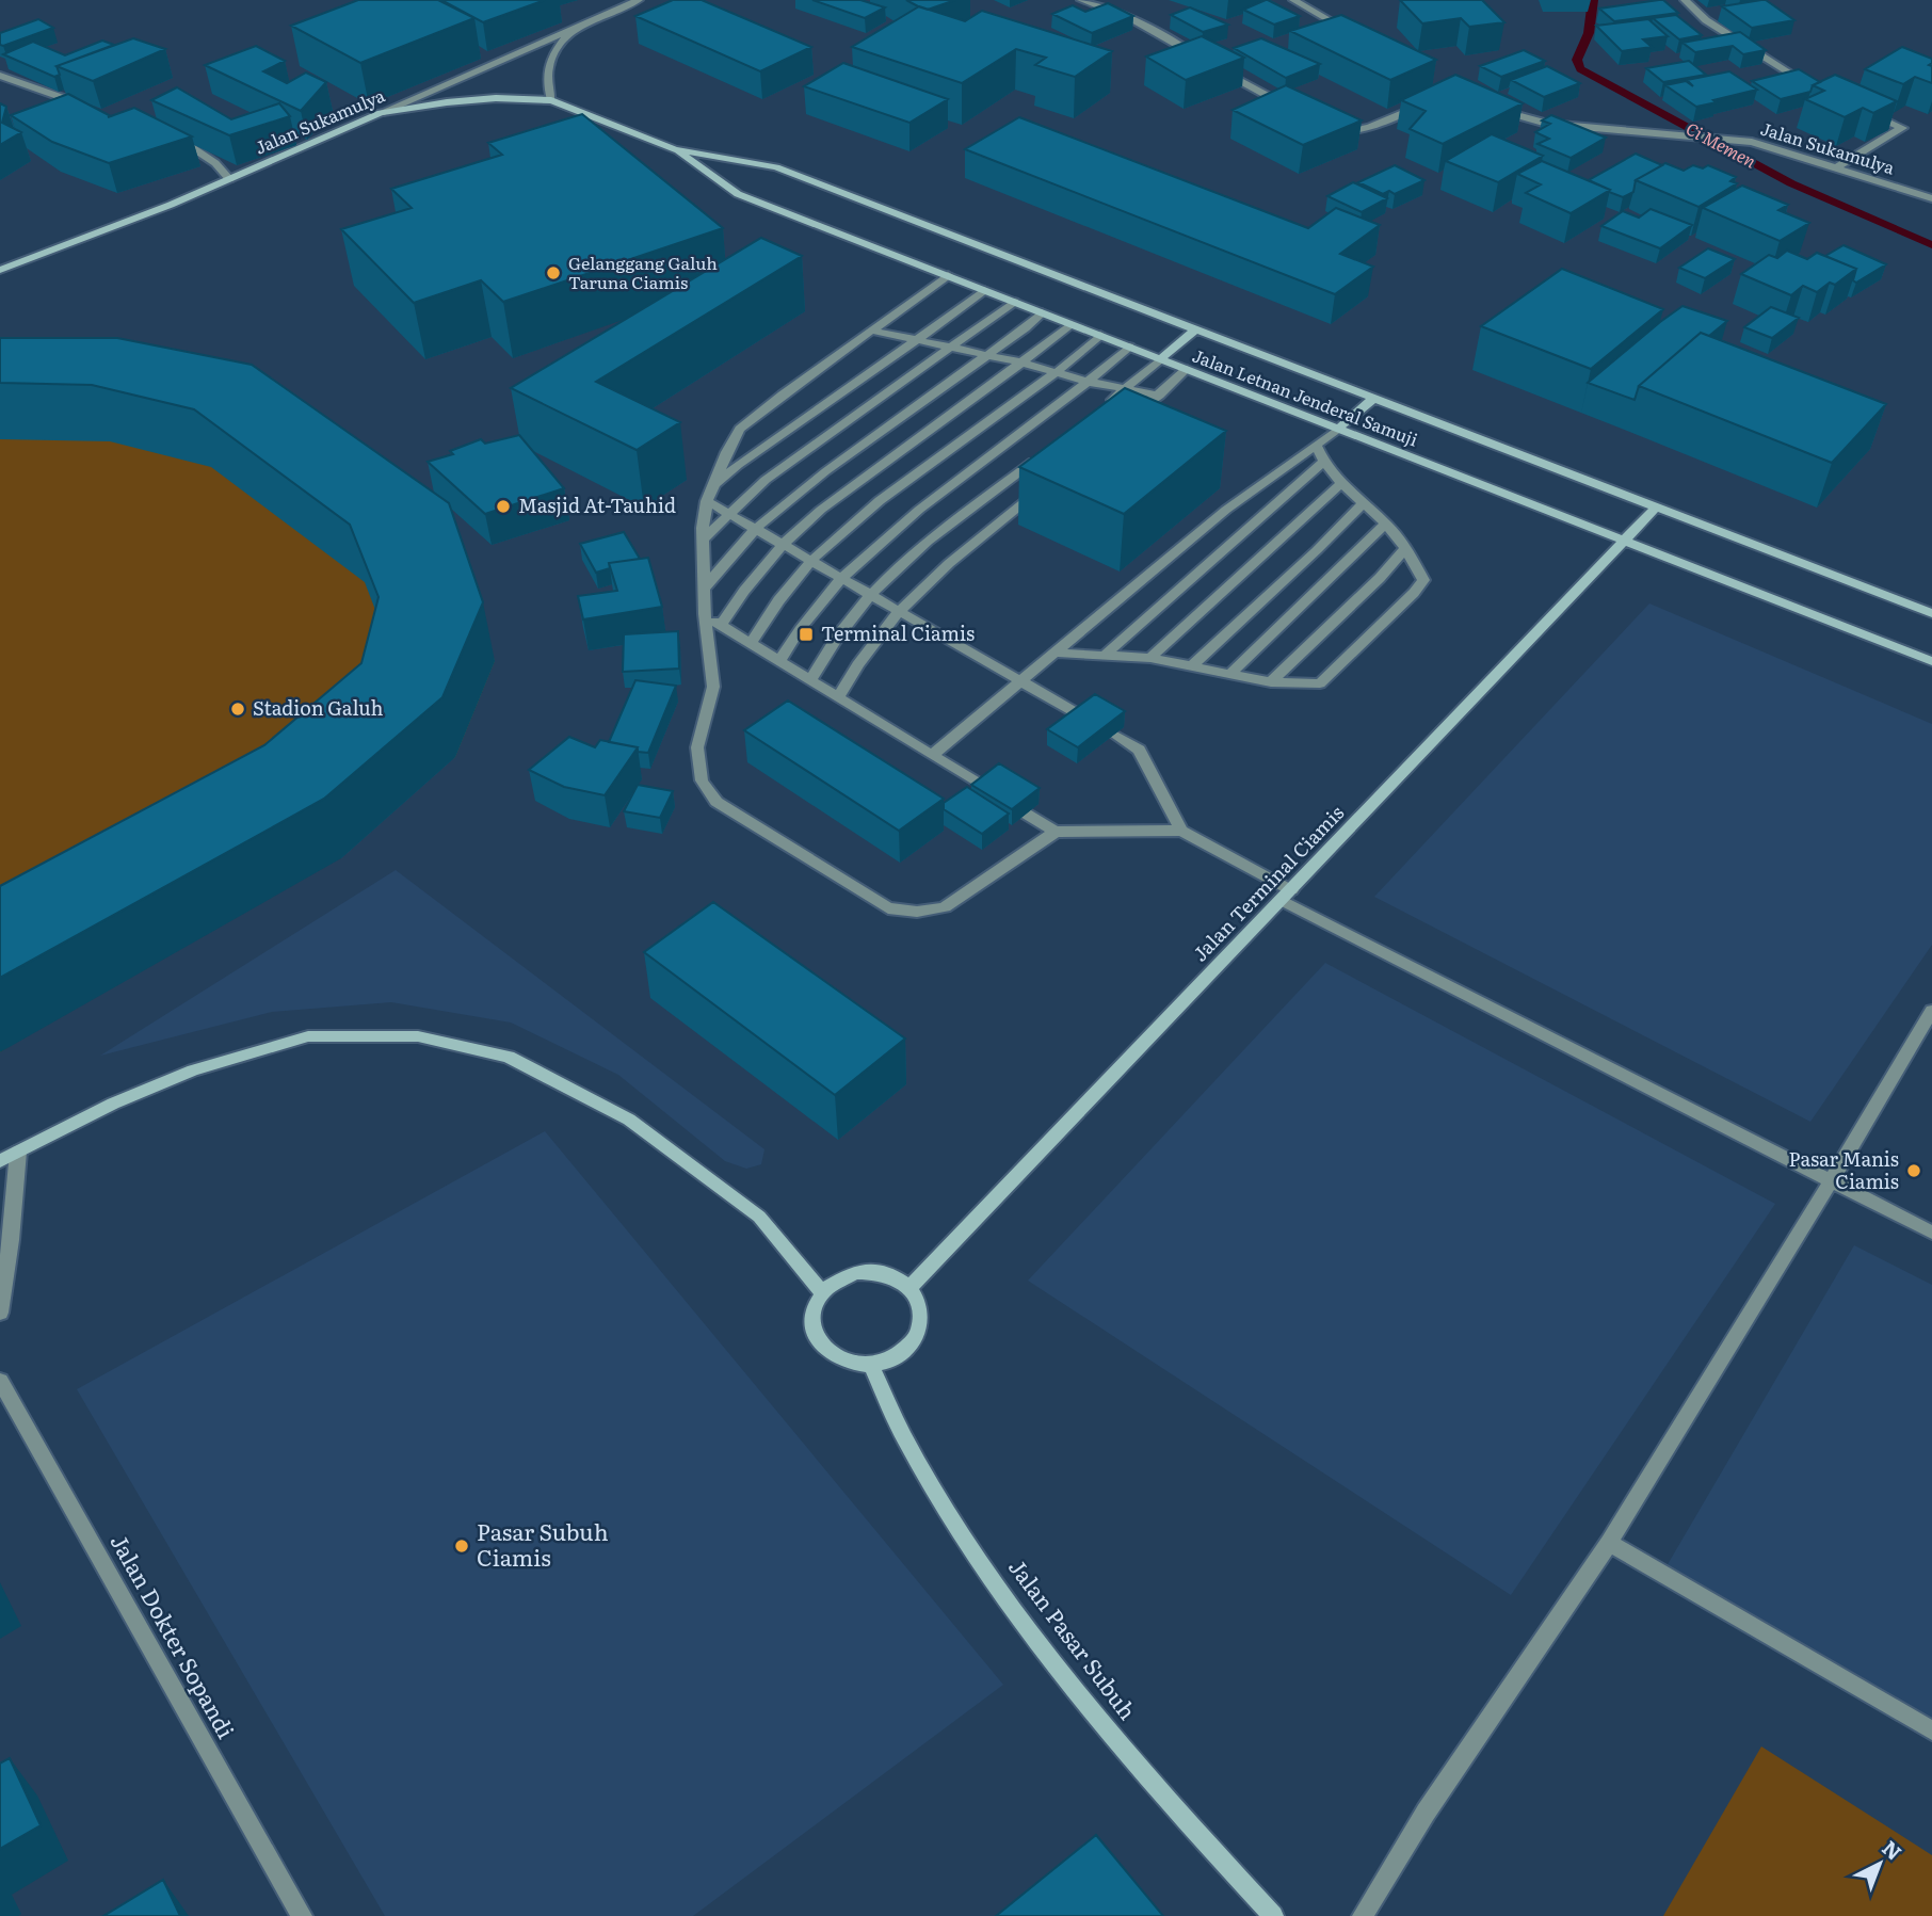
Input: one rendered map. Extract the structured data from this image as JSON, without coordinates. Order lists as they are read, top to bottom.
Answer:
{
  "streets": {
    "main road": [
      "Jalan Sukamulya",
      "Jalan Letnan Jenderal Samuji",
      "Jalan Terminal Ciamis",
      "Jalan Pasar Subuh"
    ],
    "street": ["Jalan Dokter Sopandi"]
  },
  "crossings": [
    ["Jalan Sukamulya", "Jalan Letnan Jenderal Samuji"],
    ["Jalan Letnan Jenderal Samuji", "Jalan Terminal Ciamis"],
    ["Jalan Terminal Ciamis", "Jalan Pasar Subuh"]
  ],
  "water": ["Ci Memen"],
  "places": {
    "other": [
      "Gelanggang Galuh Taruna Ciamis",
      "Masjid At-Tauhid",
      "Stadion Galuh",
      "Pasar Manis Ciamis",
      "Pasar Subuh Ciamis"
    ],
    "transit": ["Terminal Ciamis"]
  },
  "north": "top right"
}
